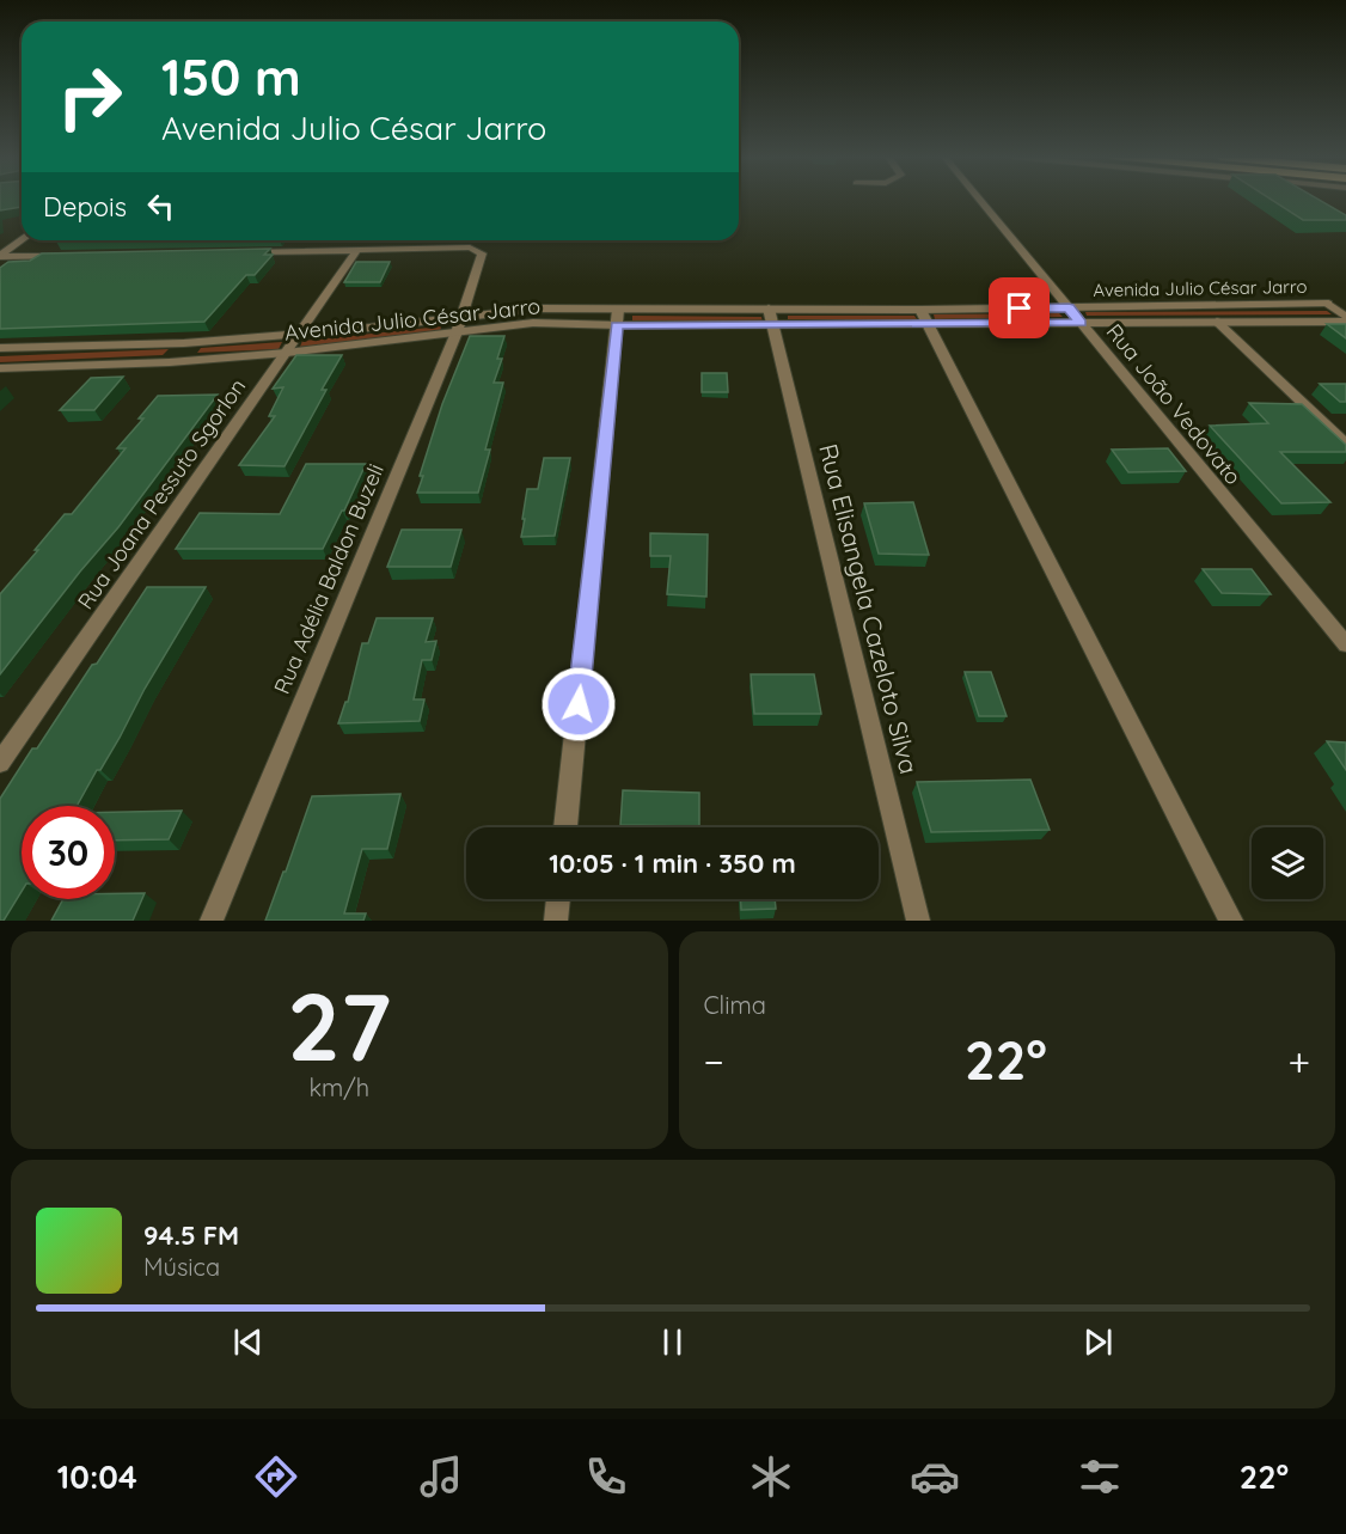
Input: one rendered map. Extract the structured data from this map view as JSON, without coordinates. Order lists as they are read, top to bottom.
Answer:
{
  "streets": {
    "street": [
      "Avenida Julio César Jarro",
      "Rua João Vedovato",
      "Rua Joana Pessuto Sgorlon",
      "Rua Adélia Baldon Buzeli",
      "Rua Elisangela Cazeloto Silva"
    ]
  },
  "crossings": [
    ["Avenida Julio César Jarro", "Rua João Vedovato"],
    ["Avenida Julio César Jarro", "Rua Joana Pessuto Sgorlon"],
    ["Avenida Julio César Jarro", "Rua Adélia Baldon Buzeli"],
    ["Avenida Julio César Jarro", "Rua Elisangela Cazeloto Silva"],
    ["Rua Joana Pessuto Sgorlon", "Rua Adélia Baldon Buzeli"]
  ],
  "page": {
    "turn": ["150 m", "Avenida Julio César Jarro"],
    "then": "Depois",
    "limit": "30",
    "trip": "10:05 · 1 min · 350 m",
    "tile": [
      ["27", "km/h"],
      "Clima"
    ],
    "heat": ["−", "22°", "+"],
    "song": ["94.5 FM", "Música"],
    "tabs": ["10:04", "22°"]
  }
}
